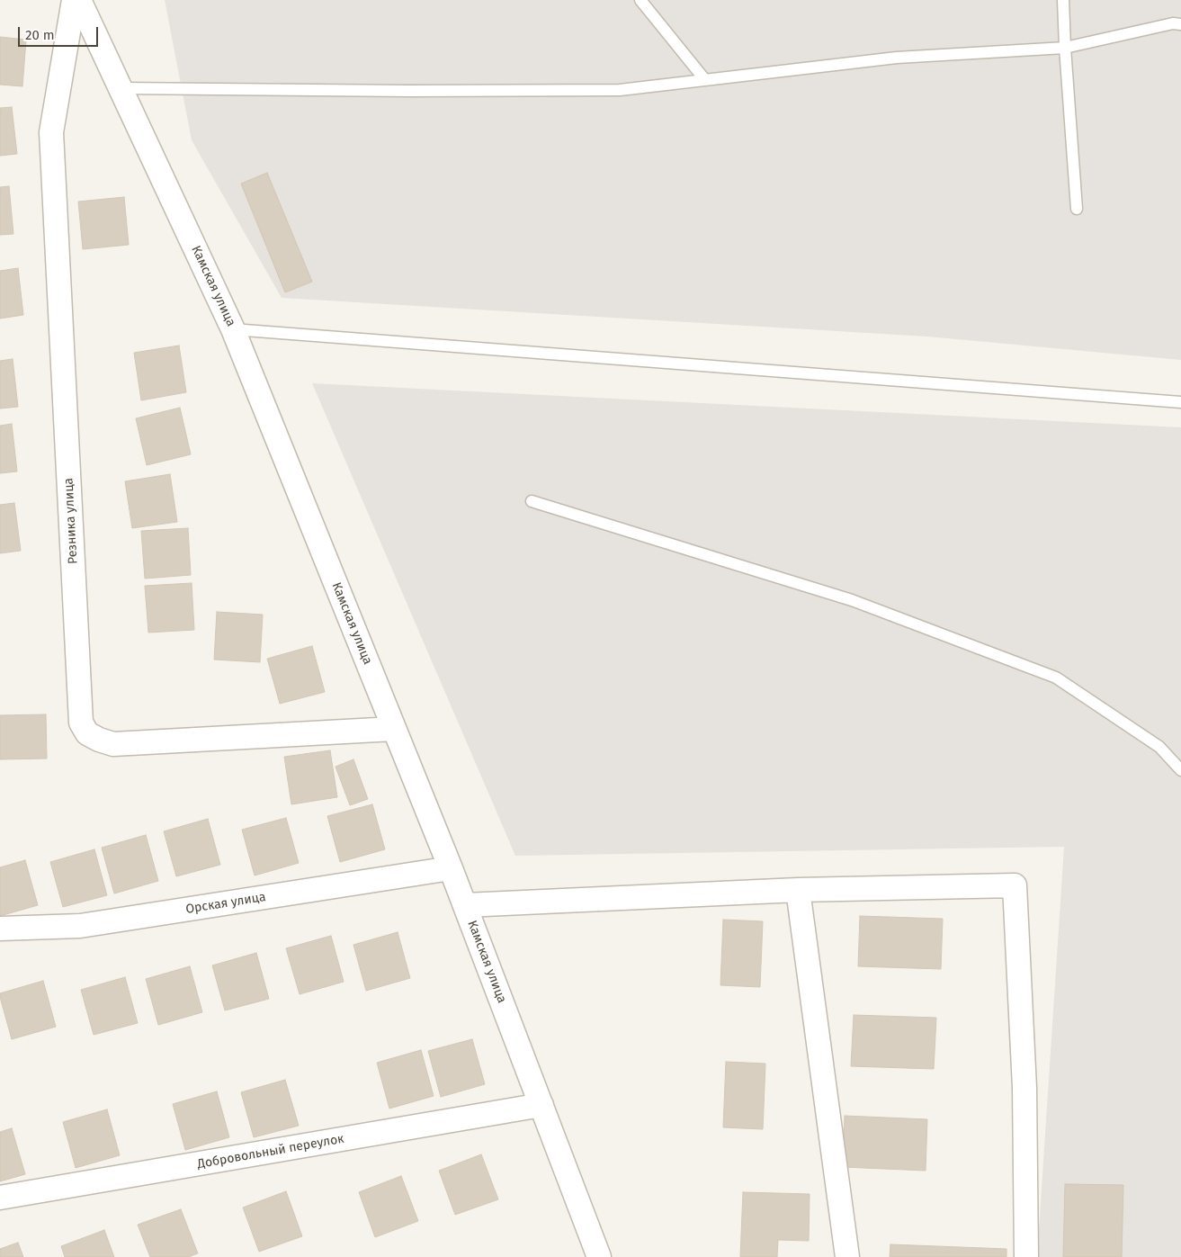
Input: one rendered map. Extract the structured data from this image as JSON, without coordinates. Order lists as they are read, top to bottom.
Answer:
{
  "streets": {
    "street": [
      "Камская улица",
      "Резника улица",
      "Орская улица",
      "Добровольный переулок"
    ]
  },
  "crossings": [
    ["Камская улица", "Резника улица"],
    ["Камская улица", "Орская улица"],
    ["Камская улица", "Добровольный переулок"]
  ],
  "scale_bar": "20 m"
}
